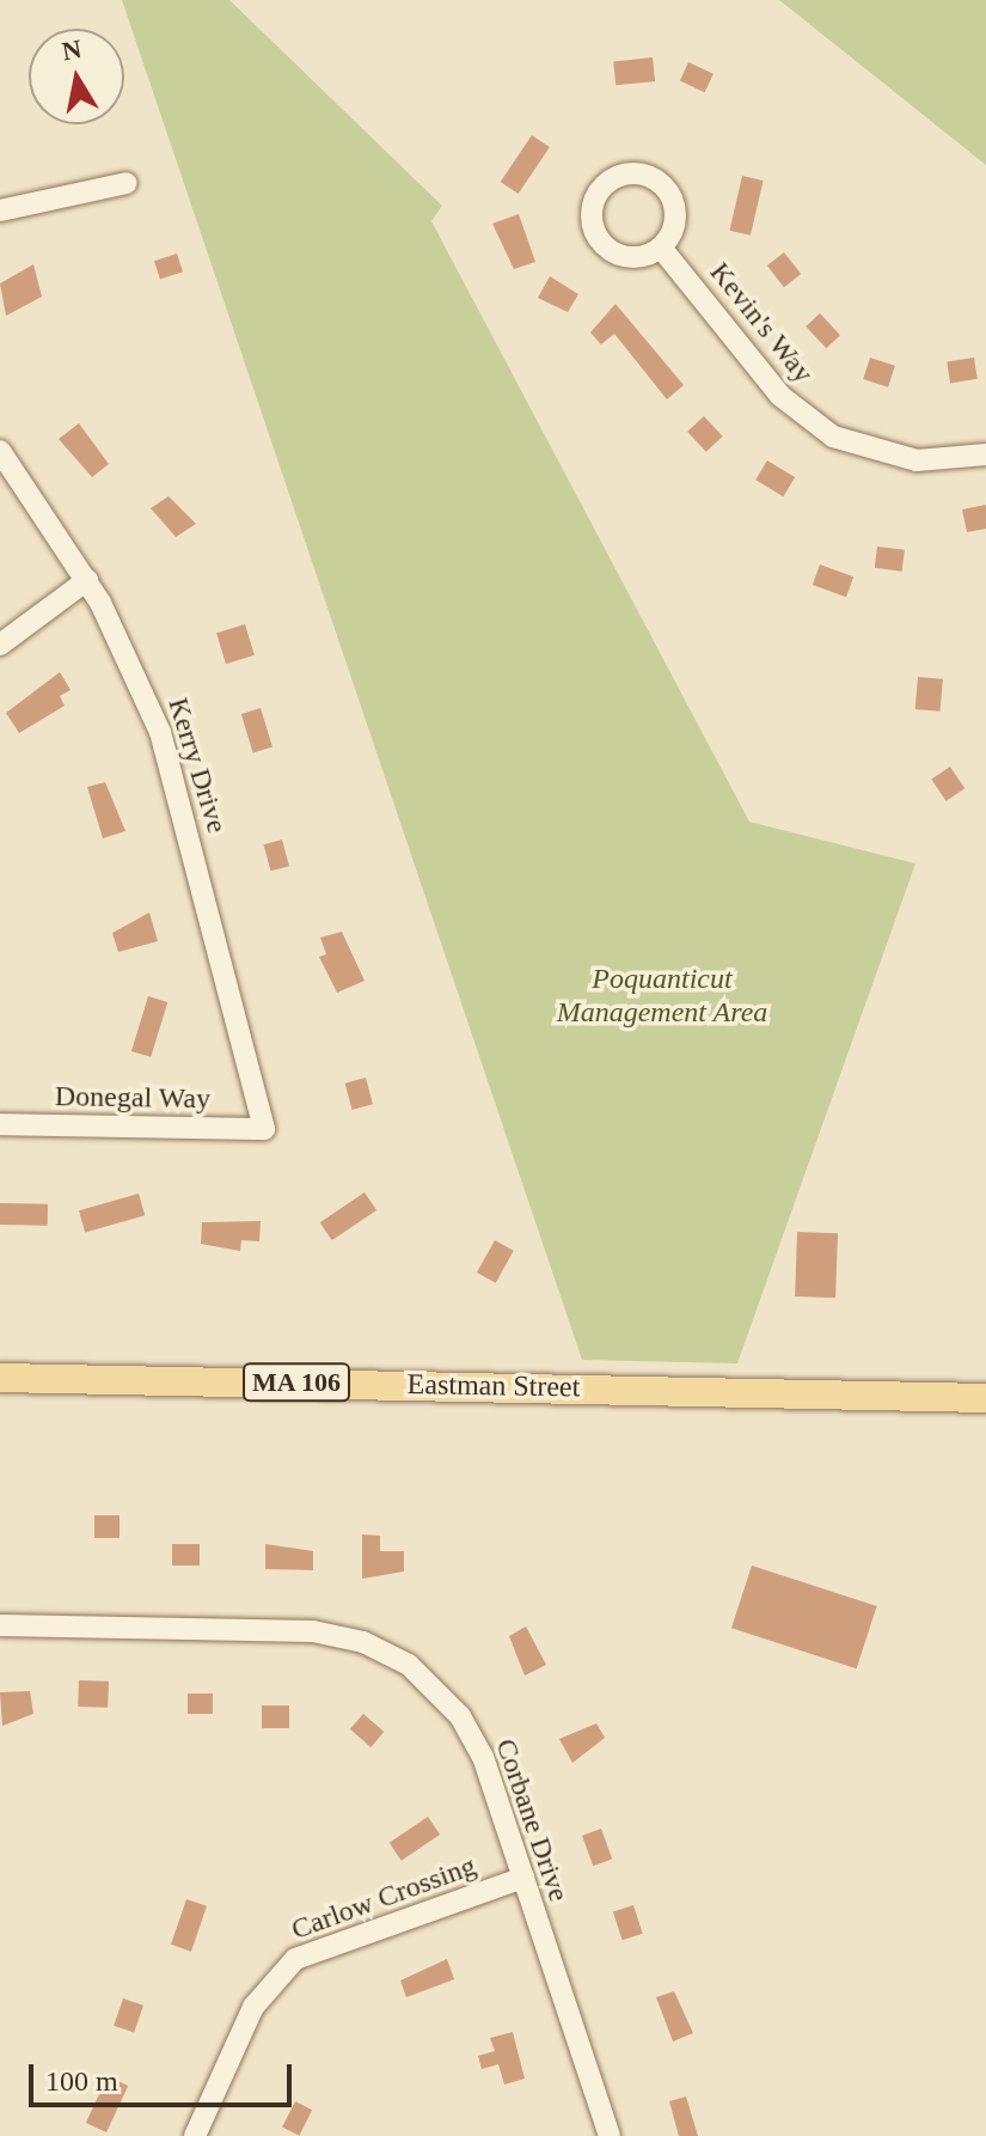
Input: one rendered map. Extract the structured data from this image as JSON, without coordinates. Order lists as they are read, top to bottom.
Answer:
{
  "streets": {
    "main road": ["MA 106", "Eastman Street"],
    "street": [
      "Kevin's Way",
      "Kerry Drive",
      "Donegal Way",
      "Corbane Drive",
      "Carlow Crossing"
    ]
  },
  "crossings": [
    ["Kerry Drive", "Donegal Way"],
    ["Corbane Drive", "Carlow Crossing"]
  ],
  "parks": ["Poquanticut Management Area"],
  "scale_bar": "100 m",
  "north": "top"
}
